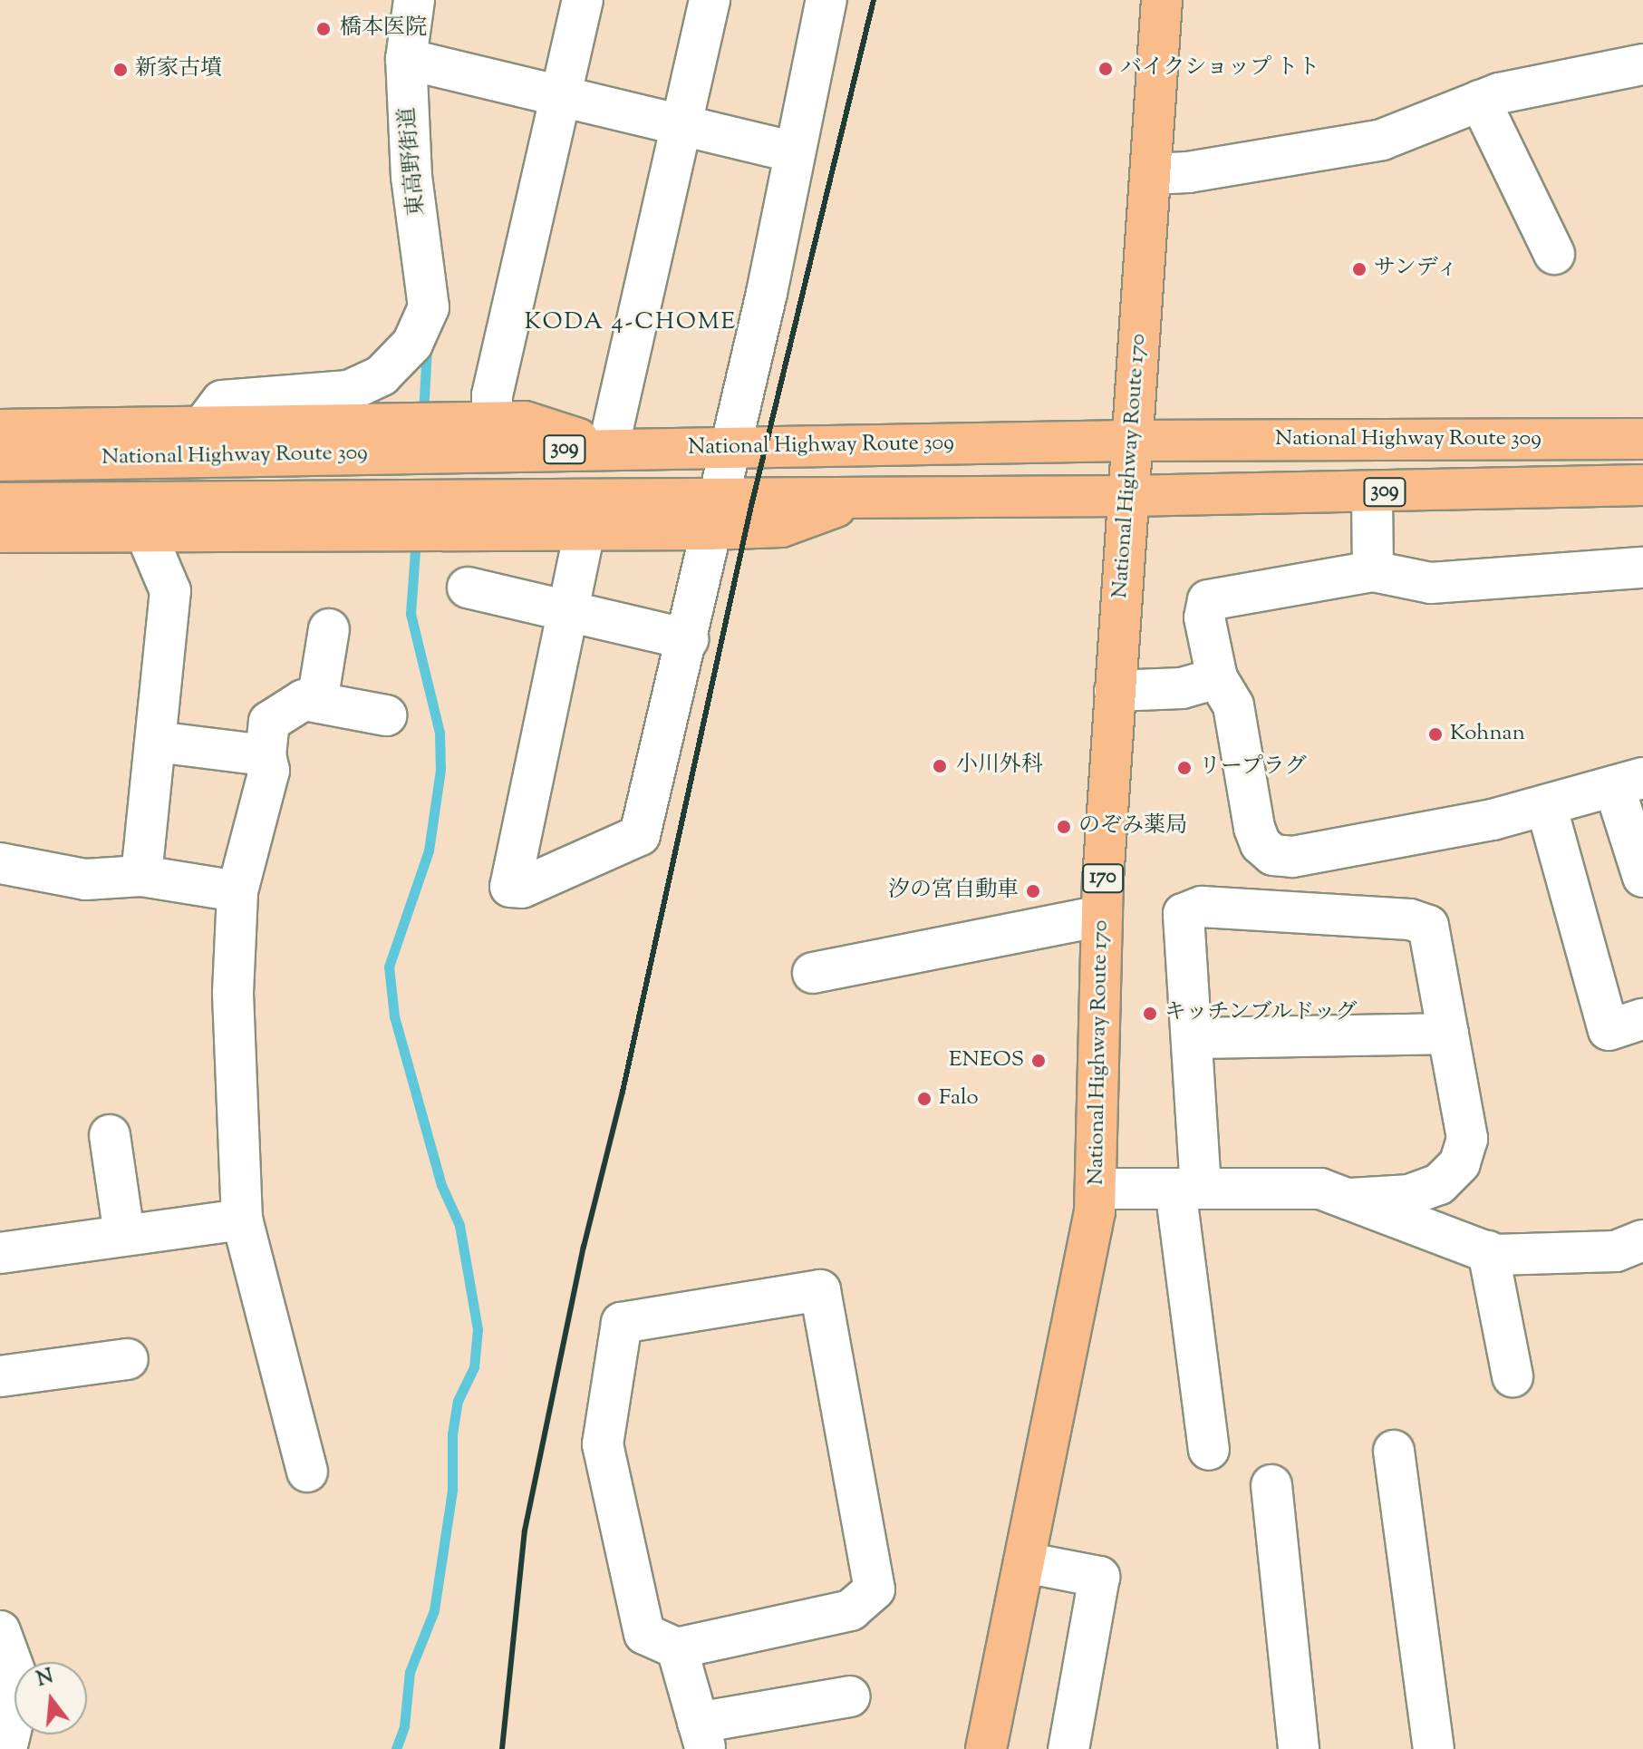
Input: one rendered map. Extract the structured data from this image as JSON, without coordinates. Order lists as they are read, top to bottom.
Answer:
{
  "streets": {
    "highway": [
      "National Highway Route 309",
      "309",
      "National Highway Route 170",
      "170"
    ],
    "street": ["東高野街道"]
  },
  "crossings": [
    ["東高野街道", "309"],
    ["National Highway Route 309", "309"],
    ["National Highway Route 309", "National Highway Route 170"]
  ],
  "districts": ["KODA 4-CHOME"],
  "places": [
    "橋本医院",
    "バイクショップ トト",
    "新家古墳",
    "サンディ",
    "Kohnan",
    "小川外科",
    "リープラグ",
    "のぞみ薬局",
    "汐の宮自動車",
    "キッチンブルドッグ",
    "ENEOS",
    "Falo"
  ],
  "north": "top"
}
